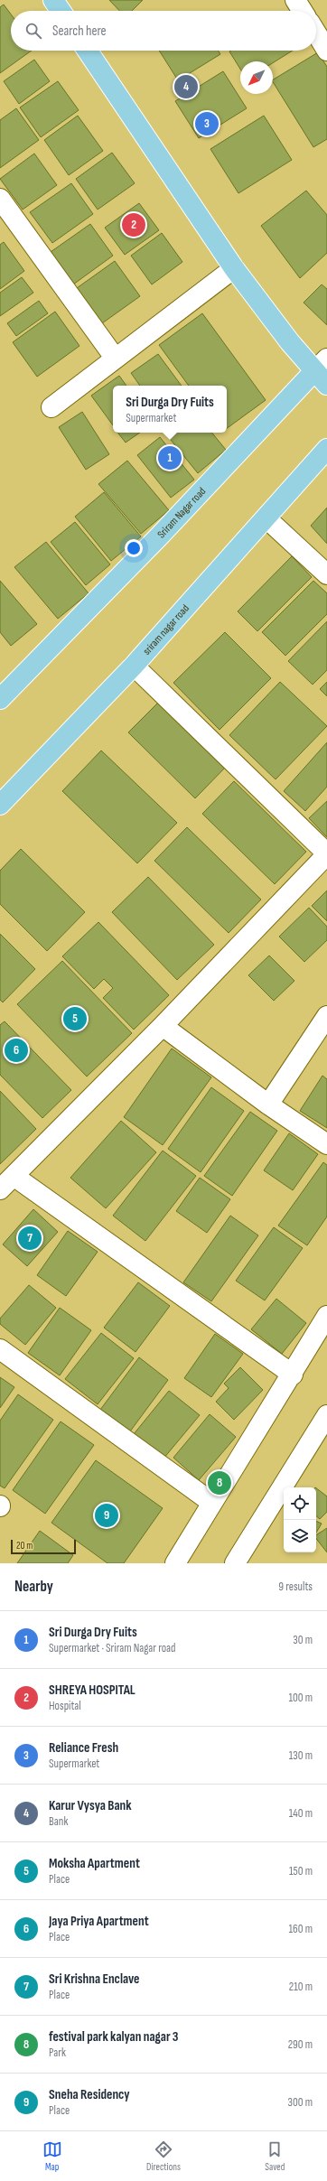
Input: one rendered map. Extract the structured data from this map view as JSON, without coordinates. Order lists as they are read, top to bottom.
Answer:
{
  "streets": {
    "main road": ["Sriram Nagar road", "sriram nagar road"]
  },
  "scale_bar": "20 m",
  "north": "bottom left",
  "page": {
    "search": "Search here",
    "pins": [
      "4",
      "3",
      "2",
      "1",
      "5",
      "6",
      "7",
      "8",
      "9"
    ],
    "popup": ["Sri Durga Dry Fuits", "Supermarket"],
    "scale": "20 m",
    "heading": ["Nearby", "9 results"],
    "list": [
      {
        "mark": "1",
        "name": "Sri Durga Dry Fuits",
        "note": "Supermarket · Sriram Nagar road",
        "value": "30 m"
      },
      {
        "mark": "2",
        "name": "SHREYA HOSPITAL",
        "note": "Hospital",
        "value": "100 m"
      },
      {
        "mark": "3",
        "name": "Reliance Fresh",
        "note": "Supermarket",
        "value": "130 m"
      },
      {
        "mark": "4",
        "name": "Karur Vysya Bank",
        "note": "Bank",
        "value": "140 m"
      },
      {
        "mark": "5",
        "name": "Moksha Apartment",
        "note": "Place",
        "value": "150 m"
      },
      {
        "mark": "6",
        "name": "Jaya Priya Apartment",
        "note": "Place",
        "value": "160 m"
      },
      {
        "mark": "7",
        "name": "Sri Krishna Enclave",
        "note": "Place",
        "value": "210 m"
      },
      {
        "mark": "8",
        "name": "festival park kalyan nagar 3",
        "note": "Park",
        "value": "290 m"
      },
      {
        "mark": "9",
        "name": "Sneha Residency",
        "note": "Place",
        "value": "300 m"
      }
    ],
    "nav": ["Map", "Directions", "Saved"]
  }
}
